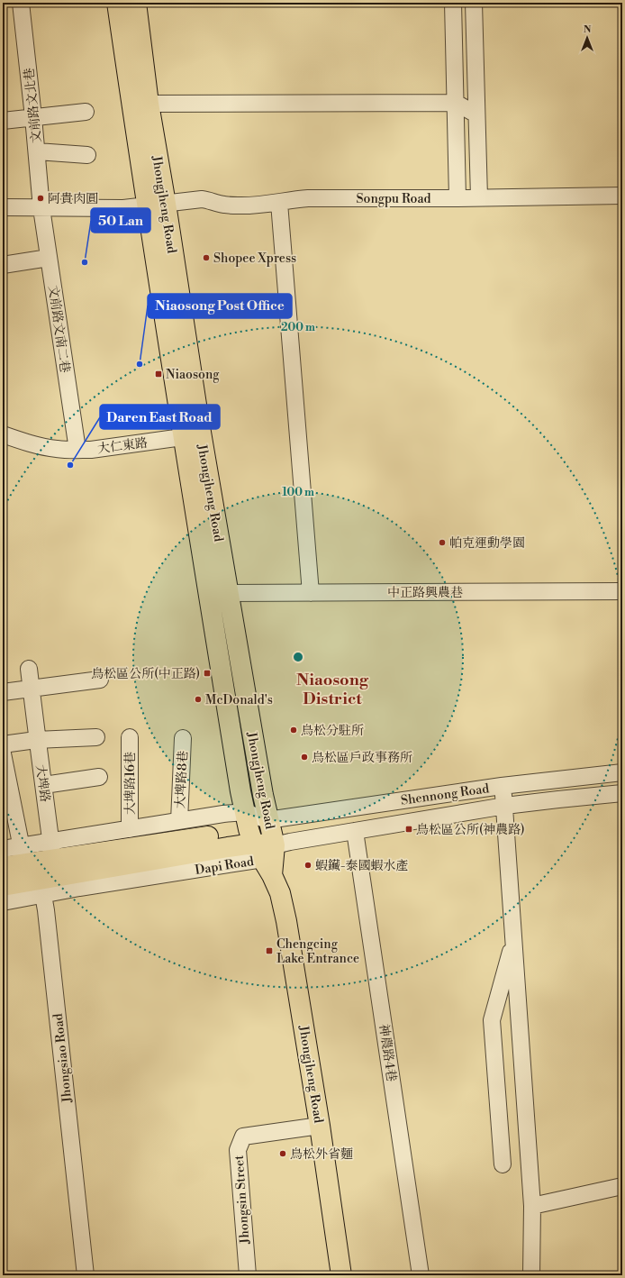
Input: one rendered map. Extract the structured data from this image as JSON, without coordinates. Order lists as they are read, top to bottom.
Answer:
{
  "streets": {
    "main road": ["Jhongjheng Road", "Dapi Road"],
    "street": [
      "文前路文北巷",
      "Songpu Road",
      "文前路文南二巷",
      "大仁東路",
      "中正路興農巷",
      "大埤路8巷",
      "大埤路",
      "大埤路16巷",
      "Shennong Road",
      "神農路4巷",
      "Jhongsiao Road",
      "Jhongsin Street"
    ]
  },
  "crossings": [
    ["文前路文北巷", "Songpu Road"],
    ["文前路文北巷", "文前路文南二巷"],
    ["Songpu Road", "Jhongjheng Road"],
    ["Songpu Road", "文前路文南二巷"],
    ["Jhongjheng Road", "大仁東路"],
    ["Jhongjheng Road", "中正路興農巷"],
    ["Jhongjheng Road", "Shennong Road"],
    ["Jhongjheng Road", "Dapi Road"],
    ["Jhongjheng Road", "Jhongsin Street"],
    ["文前路文南二巷", "大仁東路"],
    ["大埤路8巷", "Dapi Road"],
    ["大埤路", "Dapi Road"],
    ["大埤路16巷", "Dapi Road"],
    ["Shennong Road", "Dapi Road"],
    ["Shennong Road", "神農路4巷"],
    ["Dapi Road", "Jhongsiao Road"]
  ],
  "districts": ["Niaosong District"],
  "places": {
    "other": [
      "阿貴肉圓",
      "Shopee Xpress",
      "50 Lan",
      "Niaosong Post Office",
      "Daren East Road",
      "帕克運動學園",
      "McDonald's",
      "鳥松分駐所",
      "鳥松區戶政事務所",
      "蝦鑶-泰國蝦水產",
      "鳥松外省麵"
    ],
    "transit": [
      "Niaosong",
      "鳥松區公所(中正路)",
      "鳥松區公所(神農路)",
      "Chengcing Lake Entrance"
    ]
  },
  "north": "top",
  "rings": ["200 m", "100 m"]
}
